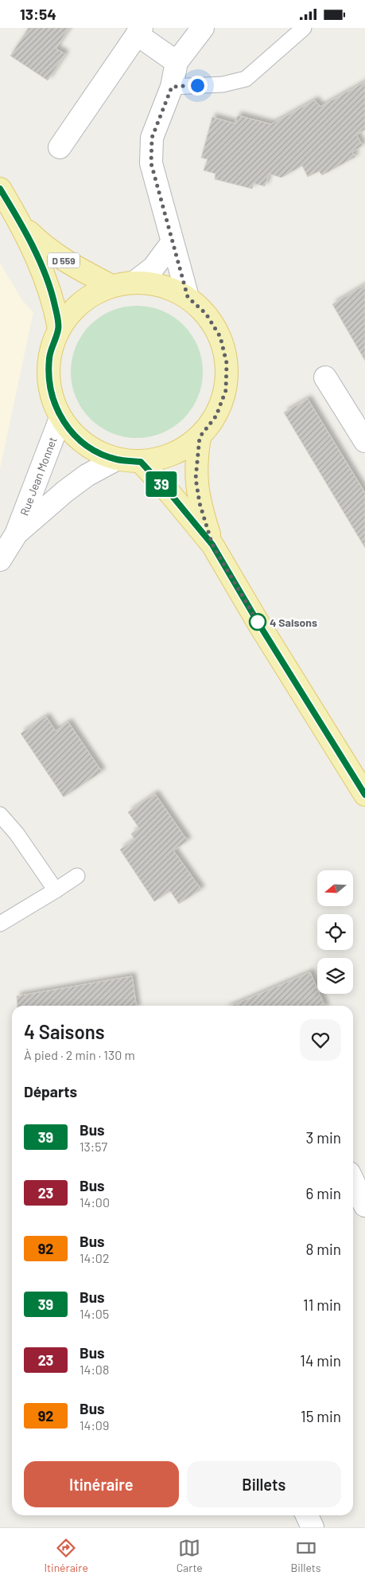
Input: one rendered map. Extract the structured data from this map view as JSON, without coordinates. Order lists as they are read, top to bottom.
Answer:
{
  "streets": {
    "main road": ["D 559"],
    "street": ["Rue Jean Monnet"]
  },
  "places": ["4 Saisons"],
  "lines": ["bus line 39"],
  "north": "left",
  "page": {
    "status": "13:54",
    "on_map": "39",
    "heading": [
      ["4 Saisons", "À pied · 2 min · 130 m"],
      "Départs"
    ],
    "list": [
      {
        "mark": "39",
        "name": "Bus",
        "note": "13:57",
        "value": "3 min"
      },
      {
        "mark": "23",
        "name": "Bus",
        "note": "14:00",
        "value": "6 min"
      },
      {
        "mark": "92",
        "name": "Bus",
        "note": "14:02",
        "value": "8 min"
      },
      {
        "mark": "39",
        "name": "Bus",
        "note": "14:05",
        "value": "11 min"
      },
      {
        "mark": "23",
        "name": "Bus",
        "note": "14:08",
        "value": "14 min"
      },
      {
        "mark": "92",
        "name": "Bus",
        "note": "14:09",
        "value": "15 min"
      }
    ],
    "buttons": ["Itinéraire", "Billets"],
    "tabs": ["Itinéraire", "Carte", "Billets"]
  }
}
